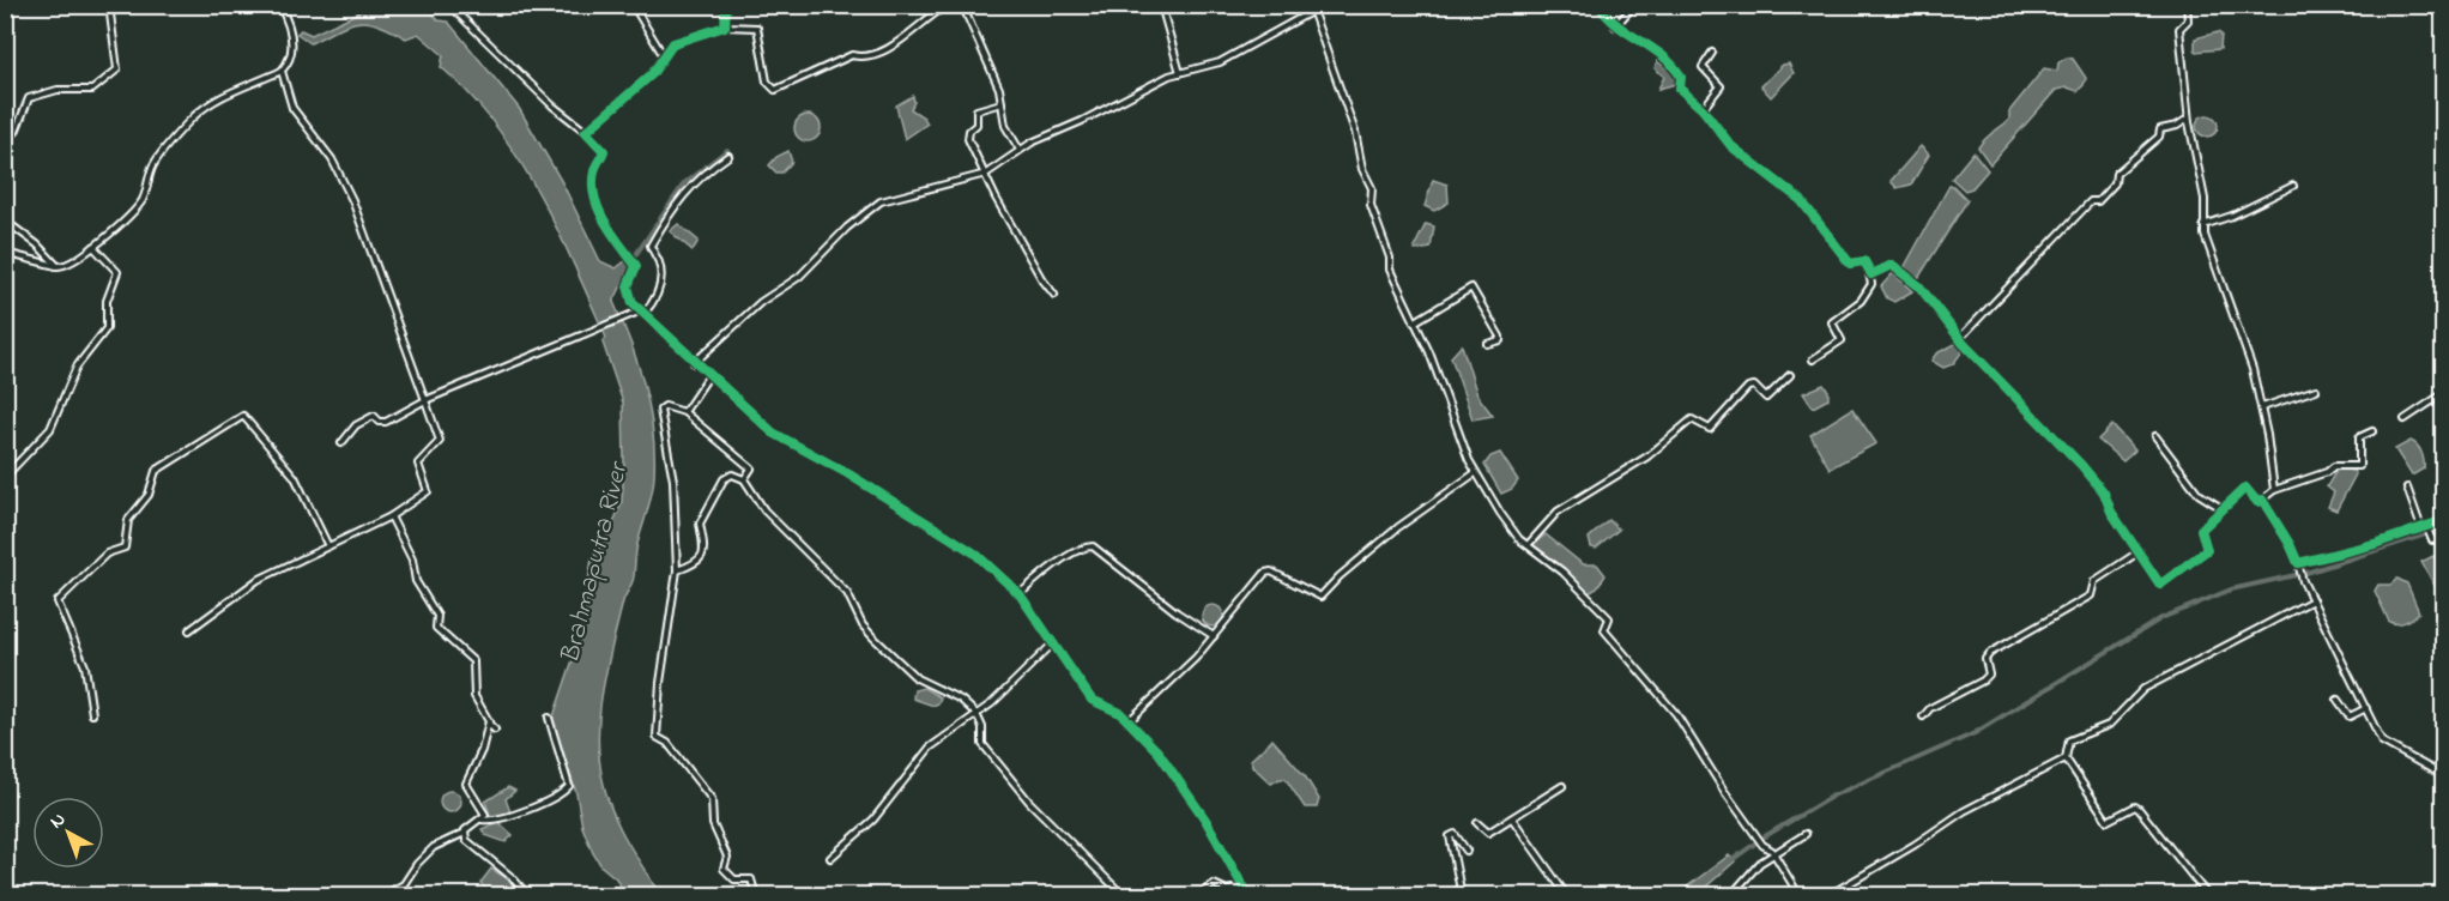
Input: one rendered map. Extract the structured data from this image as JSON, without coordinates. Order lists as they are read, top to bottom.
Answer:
{
  "water": ["Brahmaputra River"],
  "north": "top left"
}
